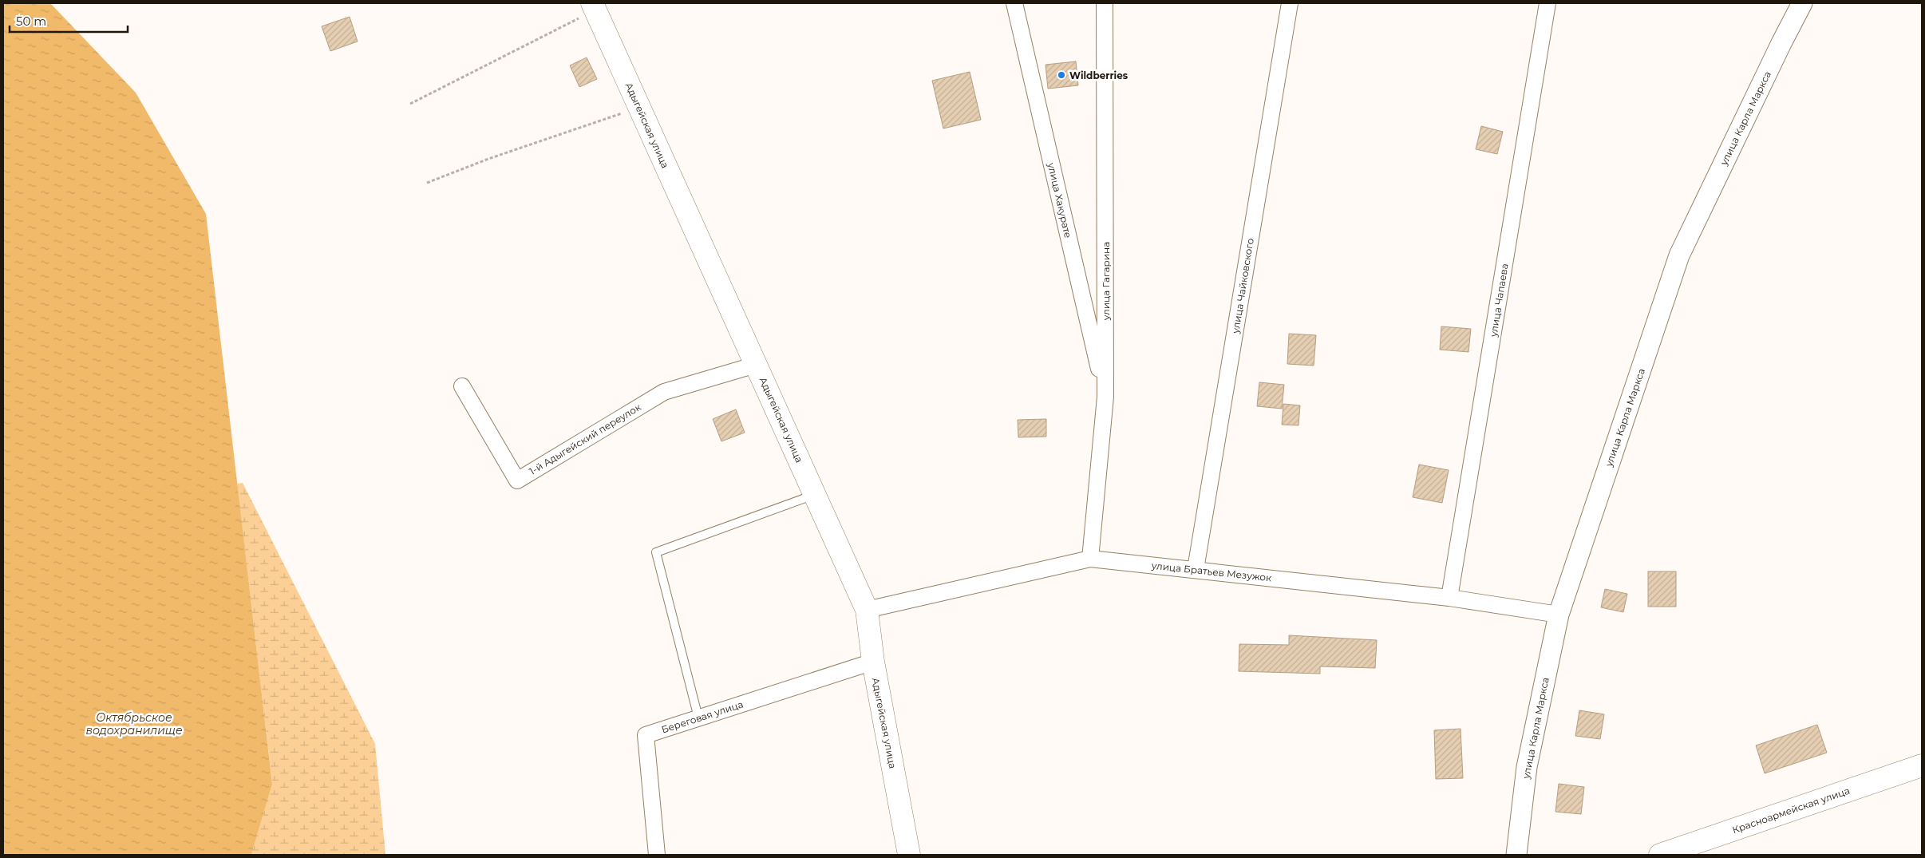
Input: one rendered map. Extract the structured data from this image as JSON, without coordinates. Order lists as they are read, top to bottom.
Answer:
{
  "streets": {
    "main road": ["Адыгейская улица", "Красноармейская улица"],
    "street": [
      "улица Карла Маркса",
      "улица Хакурате",
      "улица Гагарина",
      "улица Чайковского",
      "улица Чапаева",
      "1-й Адыгейский переулок",
      "улица Братьев Мезужок",
      "Береговая улица"
    ]
  },
  "crossings": [
    ["улица Карла Маркса", "улица Братьев Мезужок"],
    ["Адыгейская улица", "1-й Адыгейский переулок"],
    ["Адыгейская улица", "улица Братьев Мезужок"],
    ["Адыгейская улица", "Береговая улица"],
    ["улица Хакурате", "улица Гагарина"],
    ["улица Гагарина", "улица Братьев Мезужок"],
    ["улица Чайковского", "улица Братьев Мезужок"],
    ["улица Чапаева", "улица Братьев Мезужок"]
  ],
  "water": ["Октябрьское водохранилище"],
  "places": ["Wildberries"],
  "scale_bar": "50 m"
}
